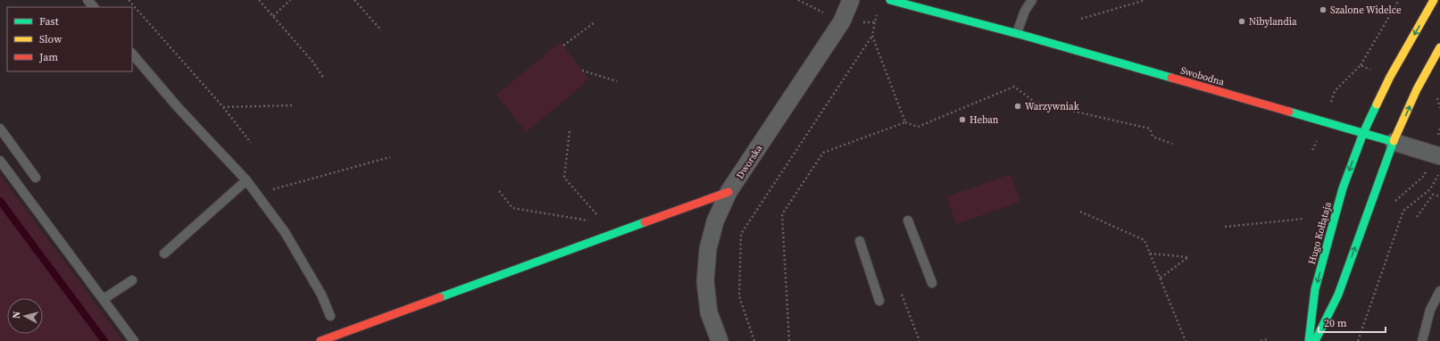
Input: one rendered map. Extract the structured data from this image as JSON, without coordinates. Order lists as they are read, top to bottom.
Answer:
{
  "streets": {
    "street": ["Swobodna", "Dworska", "Hugo Kołłątaja"]
  },
  "crossings": [
    ["Swobodna", "Hugo Kołłątaja"]
  ],
  "places": [
    "Szalone Widelce",
    "Nibylandia",
    "Warzywniak",
    "Heban"
  ],
  "legend": ["Fast", "Slow", "Jam"],
  "scale_bar": "20 m",
  "north": "left"
}
